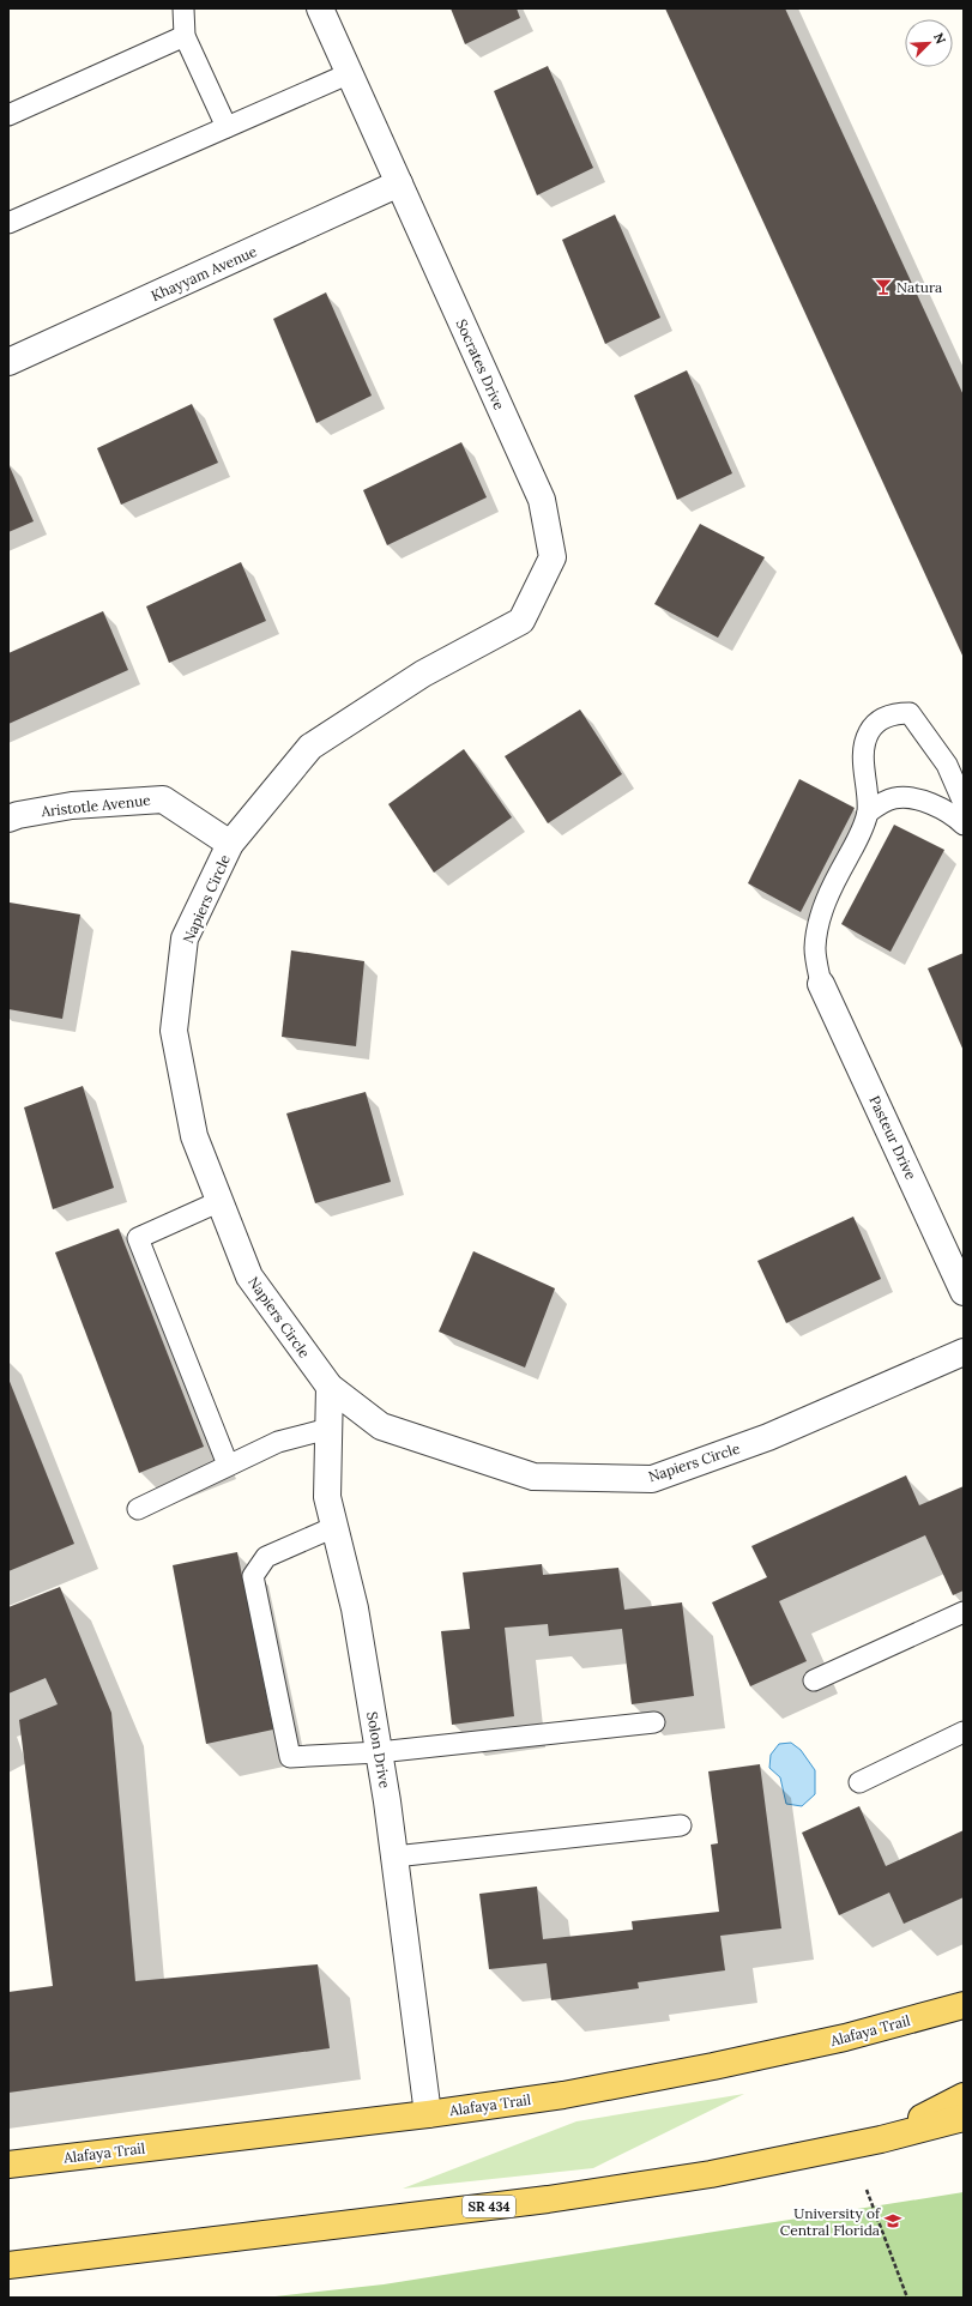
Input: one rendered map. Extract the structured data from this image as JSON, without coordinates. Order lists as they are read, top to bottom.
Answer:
{
  "streets": {
    "main road": ["Alafaya Trail", "SR 434"],
    "street": [
      "Khayyam Avenue",
      "Socrates Drive",
      "Aristotle Avenue",
      "Napiers Circle",
      "Pasteur Drive",
      "Solon Drive"
    ]
  },
  "crossings": [
    ["Khayyam Avenue", "Socrates Drive"],
    ["Socrates Drive", "Napiers Circle"],
    ["Aristotle Avenue", "Napiers Circle"],
    ["Napiers Circle", "Solon Drive"],
    ["Solon Drive", "Alafaya Trail"]
  ],
  "places": {
    "bar": ["Natura"],
    "school or university": ["University of Central Florida"]
  },
  "north": "top right"
}
